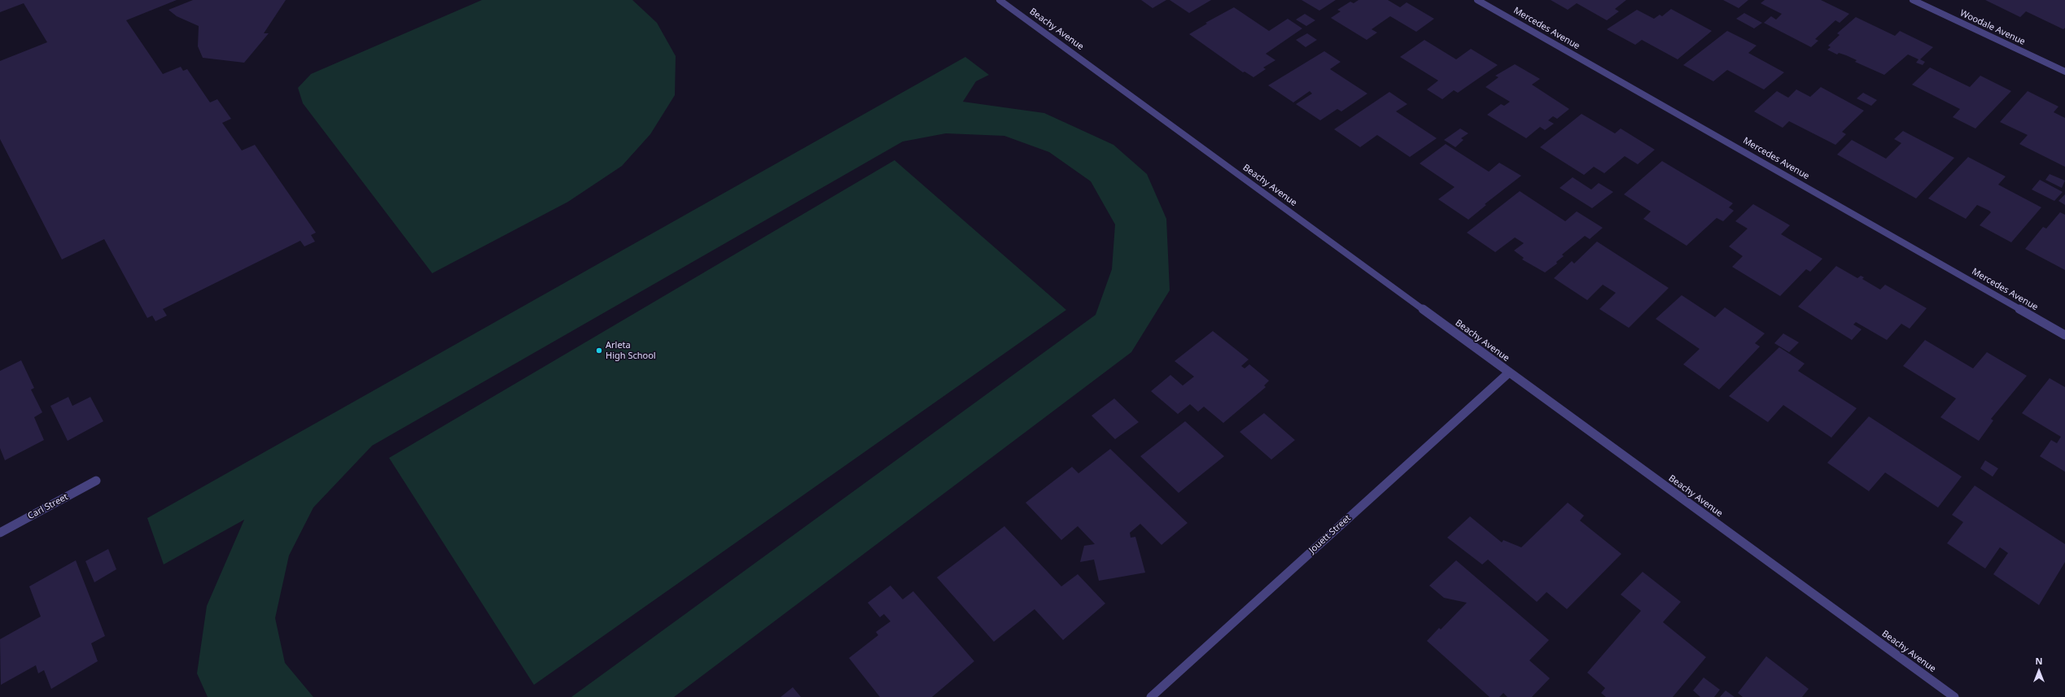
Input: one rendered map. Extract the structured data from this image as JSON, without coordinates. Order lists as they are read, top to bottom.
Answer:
{
  "streets": {
    "street": [
      "Woodale Avenue",
      "Mercedes Avenue",
      "Beachy Avenue",
      "Carl Street",
      "Jouett Street"
    ]
  },
  "crossings": [
    ["Beachy Avenue", "Jouett Street"]
  ],
  "places": ["Arleta High School"],
  "north": "top"
}
